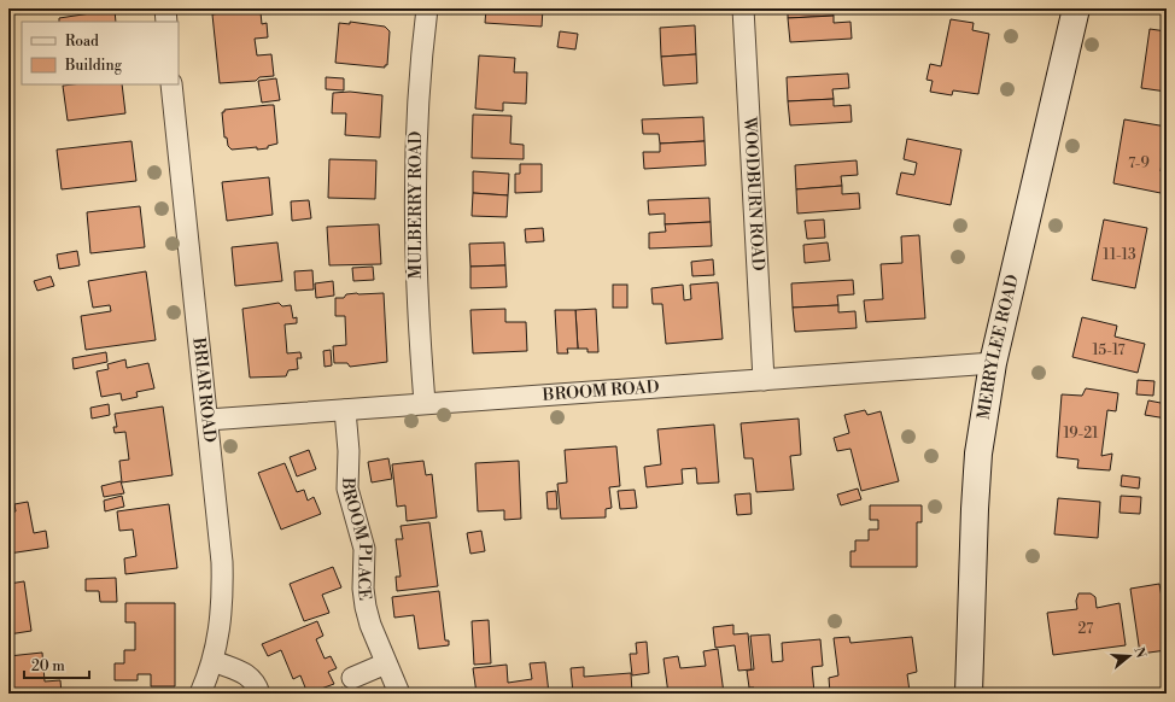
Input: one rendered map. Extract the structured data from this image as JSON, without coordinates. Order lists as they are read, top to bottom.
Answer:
{
  "streets": {
    "main road": ["MERRYLEE ROAD"],
    "street": [
      "WOODBURN ROAD",
      "MULBERRY ROAD",
      "BRIAR ROAD",
      "BROOM ROAD",
      "BROOM PLACE"
    ]
  },
  "crossings": [
    ["WOODBURN ROAD", "BROOM ROAD"],
    ["MULBERRY ROAD", "BROOM ROAD"],
    ["MERRYLEE ROAD", "BROOM ROAD"],
    ["BRIAR ROAD", "BROOM ROAD"],
    ["BROOM ROAD", "BROOM PLACE"]
  ],
  "house_numbers": [
    "7-9",
    "11-13",
    "15-17",
    "19-21",
    "27"
  ],
  "legend": ["Road", "Building"],
  "scale_bar": "20 m",
  "north": "right"
}
